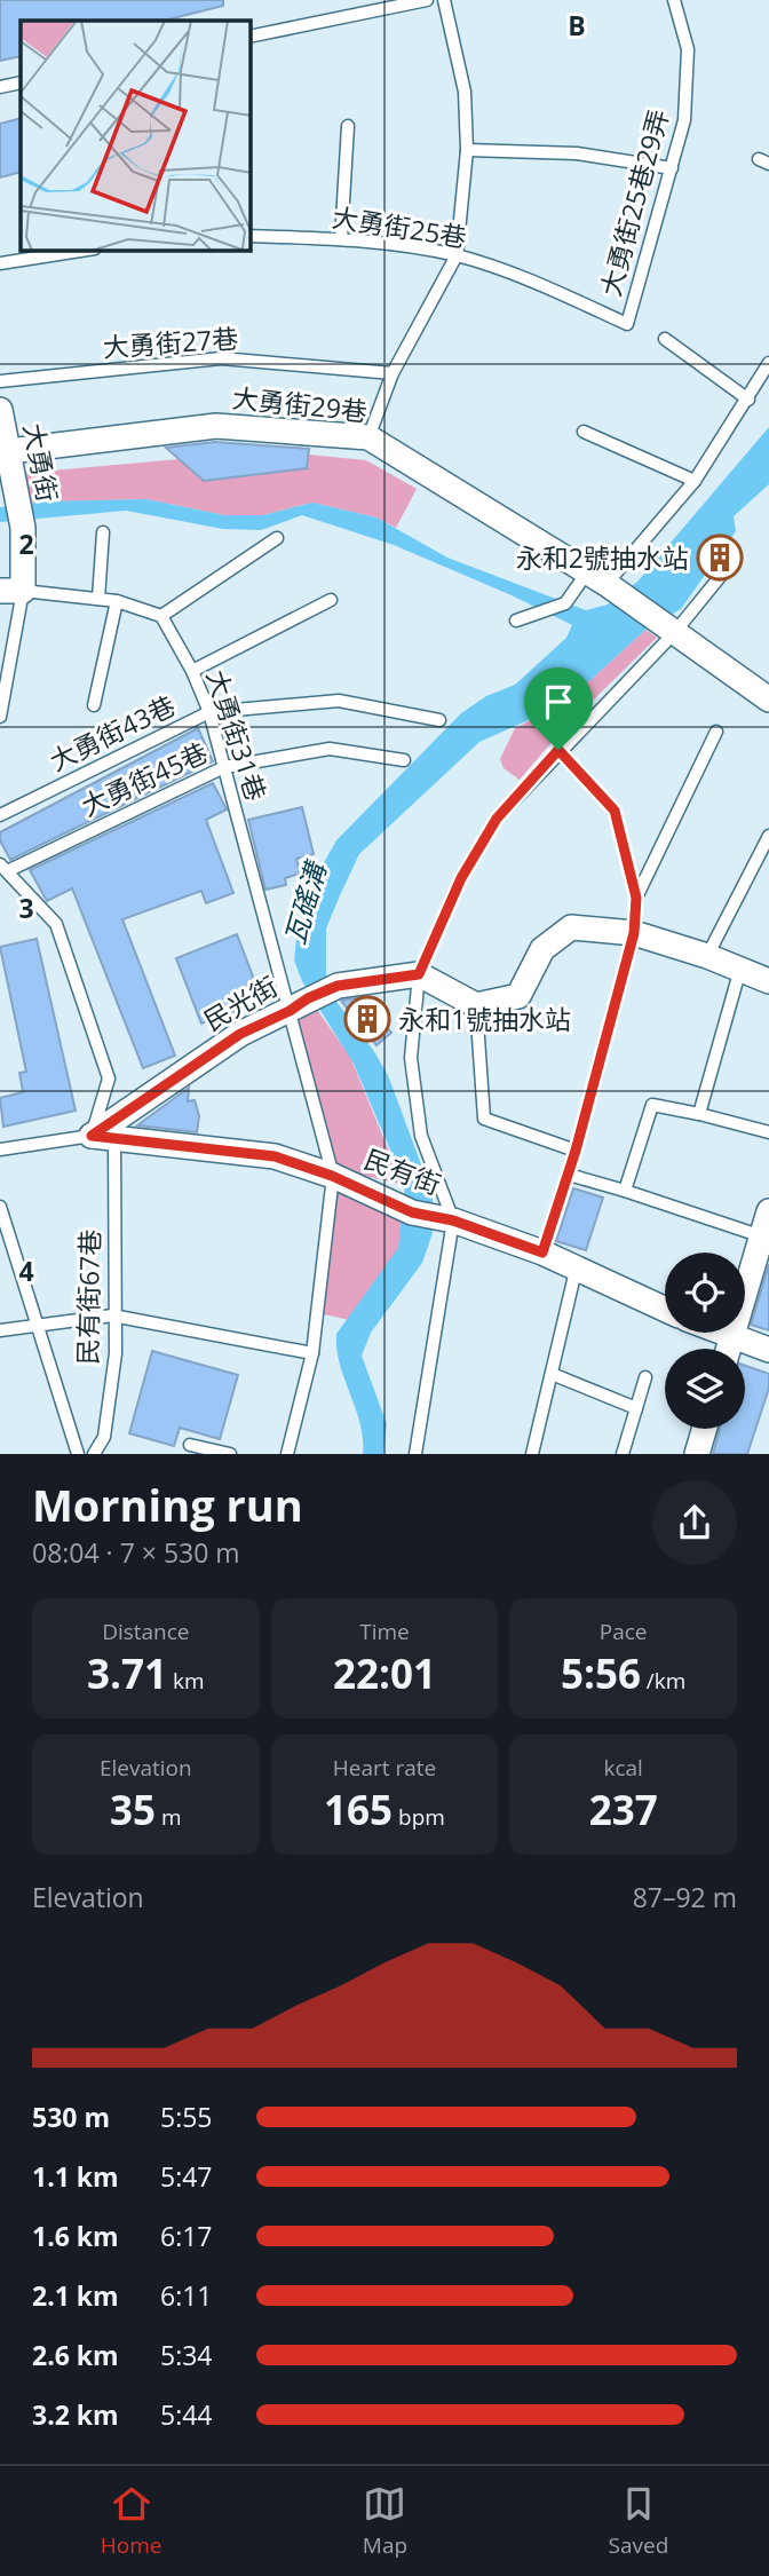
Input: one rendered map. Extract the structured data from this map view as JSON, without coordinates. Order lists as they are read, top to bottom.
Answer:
{
  "streets": {
    "street": [
      "大勇街29巷",
      "大勇街",
      "民光街",
      "民有街"
    ],
    "lane": [
      "大勇街25巷29弄",
      "大勇街25巷",
      "大勇街27巷",
      "大勇街43巷",
      "大勇街31巷",
      "大勇街45巷",
      "民有街67巷"
    ]
  },
  "crossings": [
    ["大勇街25巷29弄", "大勇街25巷"],
    ["大勇街29巷", "大勇街"],
    ["大勇街43巷", "大勇街31巷"],
    ["大勇街31巷", "大勇街45巷"],
    ["大勇街31巷", "民光街"],
    ["大勇街31巷", "民有街"],
    ["民光街", "民有街"],
    ["民光街", "民有街67巷"],
    ["民有街", "民有街67巷"]
  ],
  "water": ["瓦磘溝"],
  "places": {
    "building": ["永和2號抽水站", "永和1號抽水站"]
  },
  "page": {
    "heading": ["Morning run", "08:04 · 7 × 530 m"],
    "stats": [
      ["Distance", "3.71 km"],
      ["Time", "22:01"],
      ["Pace", "5:56 /km"],
      ["Elevation", "35 m"],
      ["Heart rate", "165 bpm"],
      ["kcal", "237"]
    ],
    "chart": ["Elevation", "87–92 m"],
    "list": [
      {
        "name": "530 m",
        "note": "5:55"
      },
      {
        "name": "1.1 km",
        "note": "5:47"
      },
      {
        "name": "1.6 km",
        "note": "6:17"
      },
      {
        "name": "2.1 km",
        "note": "6:11"
      },
      {
        "name": "2.6 km",
        "note": "5:34"
      },
      {
        "name": "3.2 km",
        "note": "5:44"
      }
    ],
    "tabs": ["Home", "Map", "Saved"]
  },
  "grid": {
    "columns": ["B"],
    "rows": ["2", "3", "4"]
  }
}
